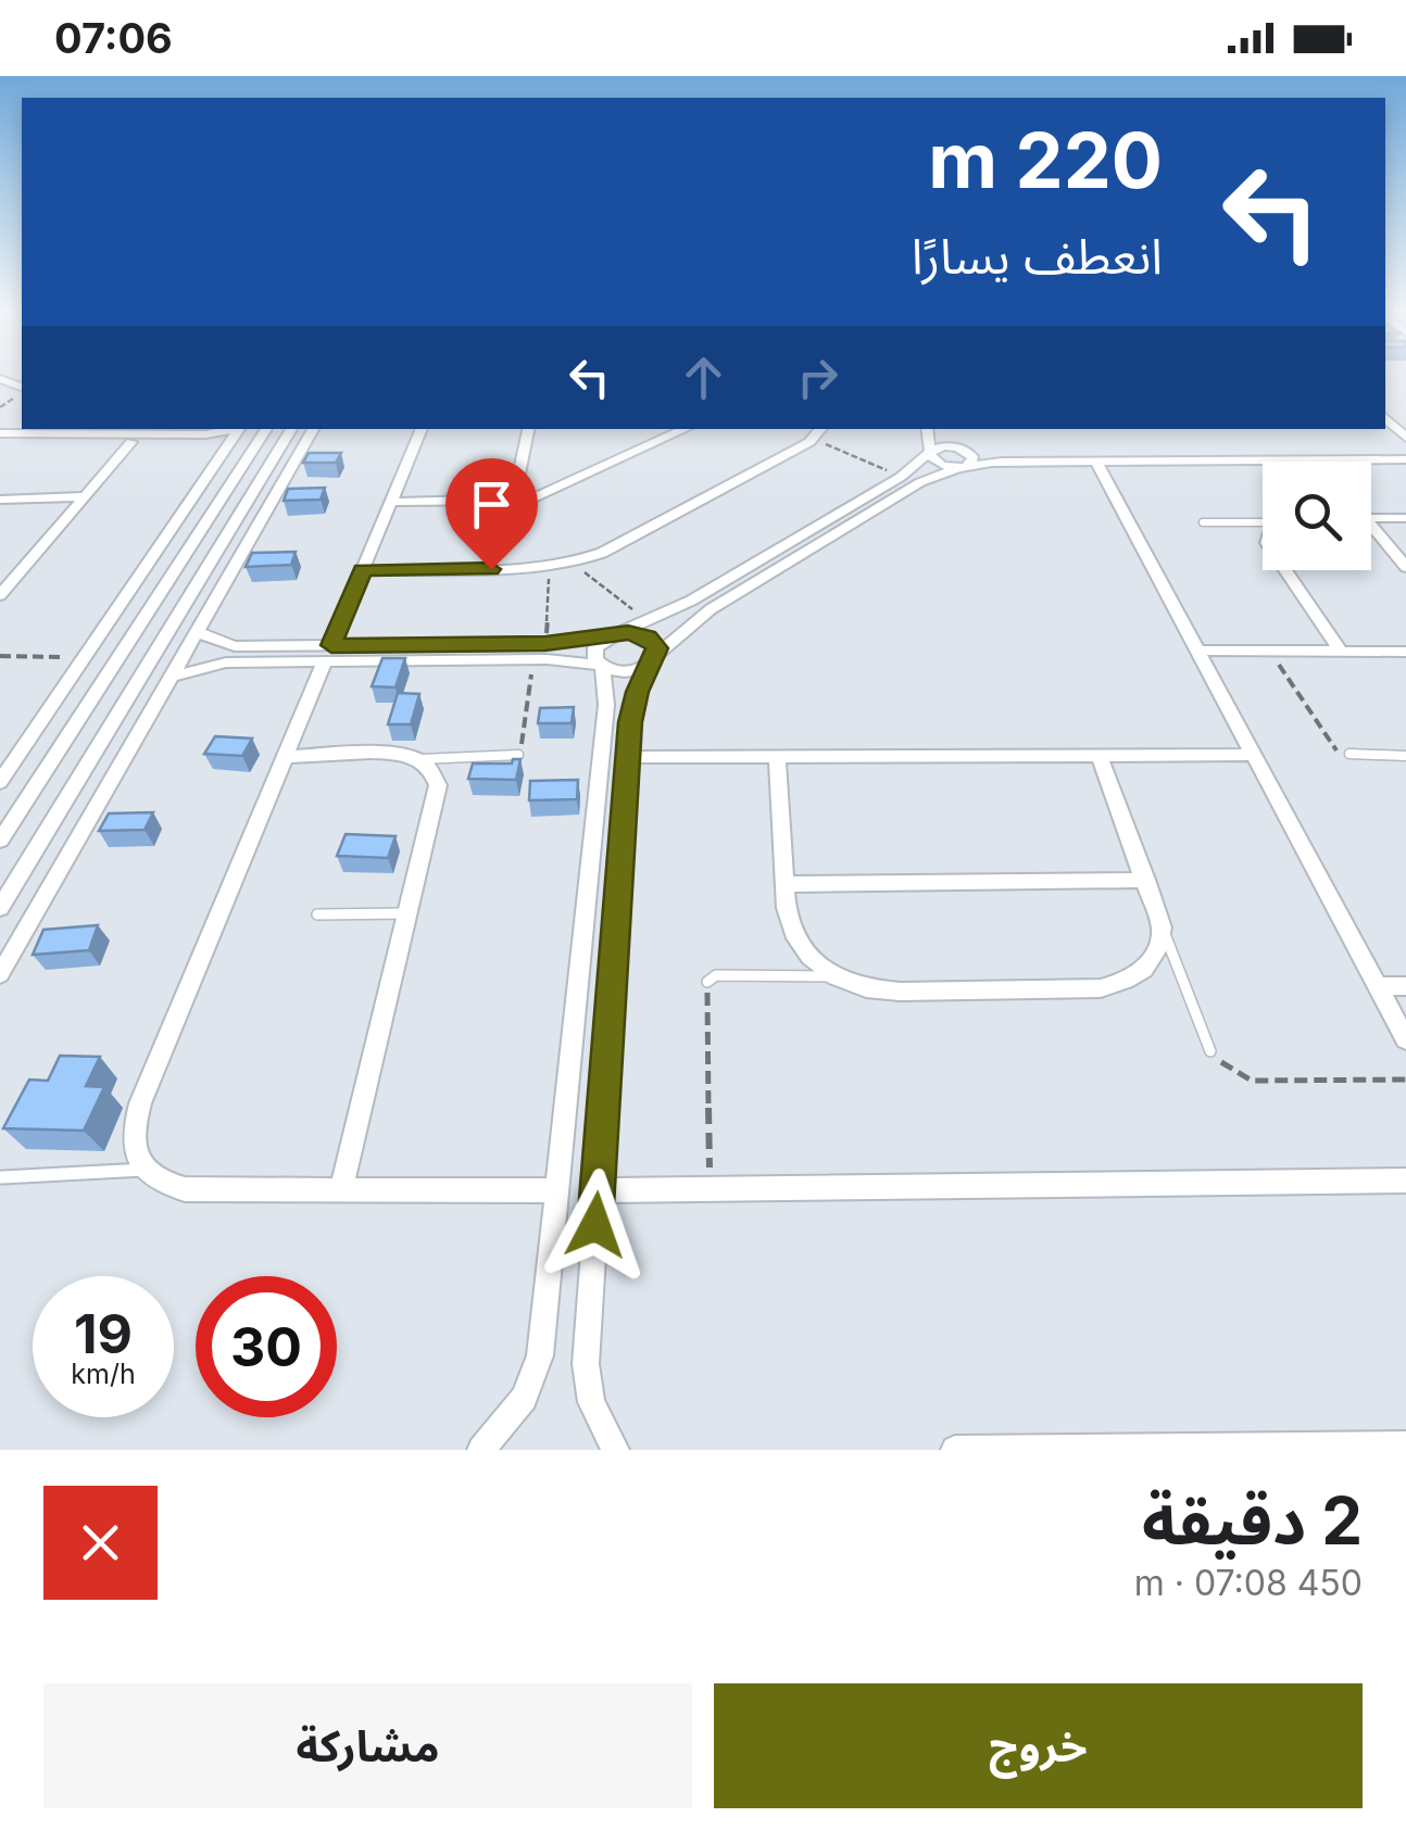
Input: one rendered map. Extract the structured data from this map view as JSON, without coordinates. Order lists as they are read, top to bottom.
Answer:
{
  "page": {
    "status": "07:06",
    "turn": ["220 m", "انعطف يسارًا"],
    "speed": "19 km/h",
    "limit": "30",
    "heading": ["2 دقيقة", "450 m · 07:08"],
    "buttons": ["خروج", "مشاركة"]
  }
}
